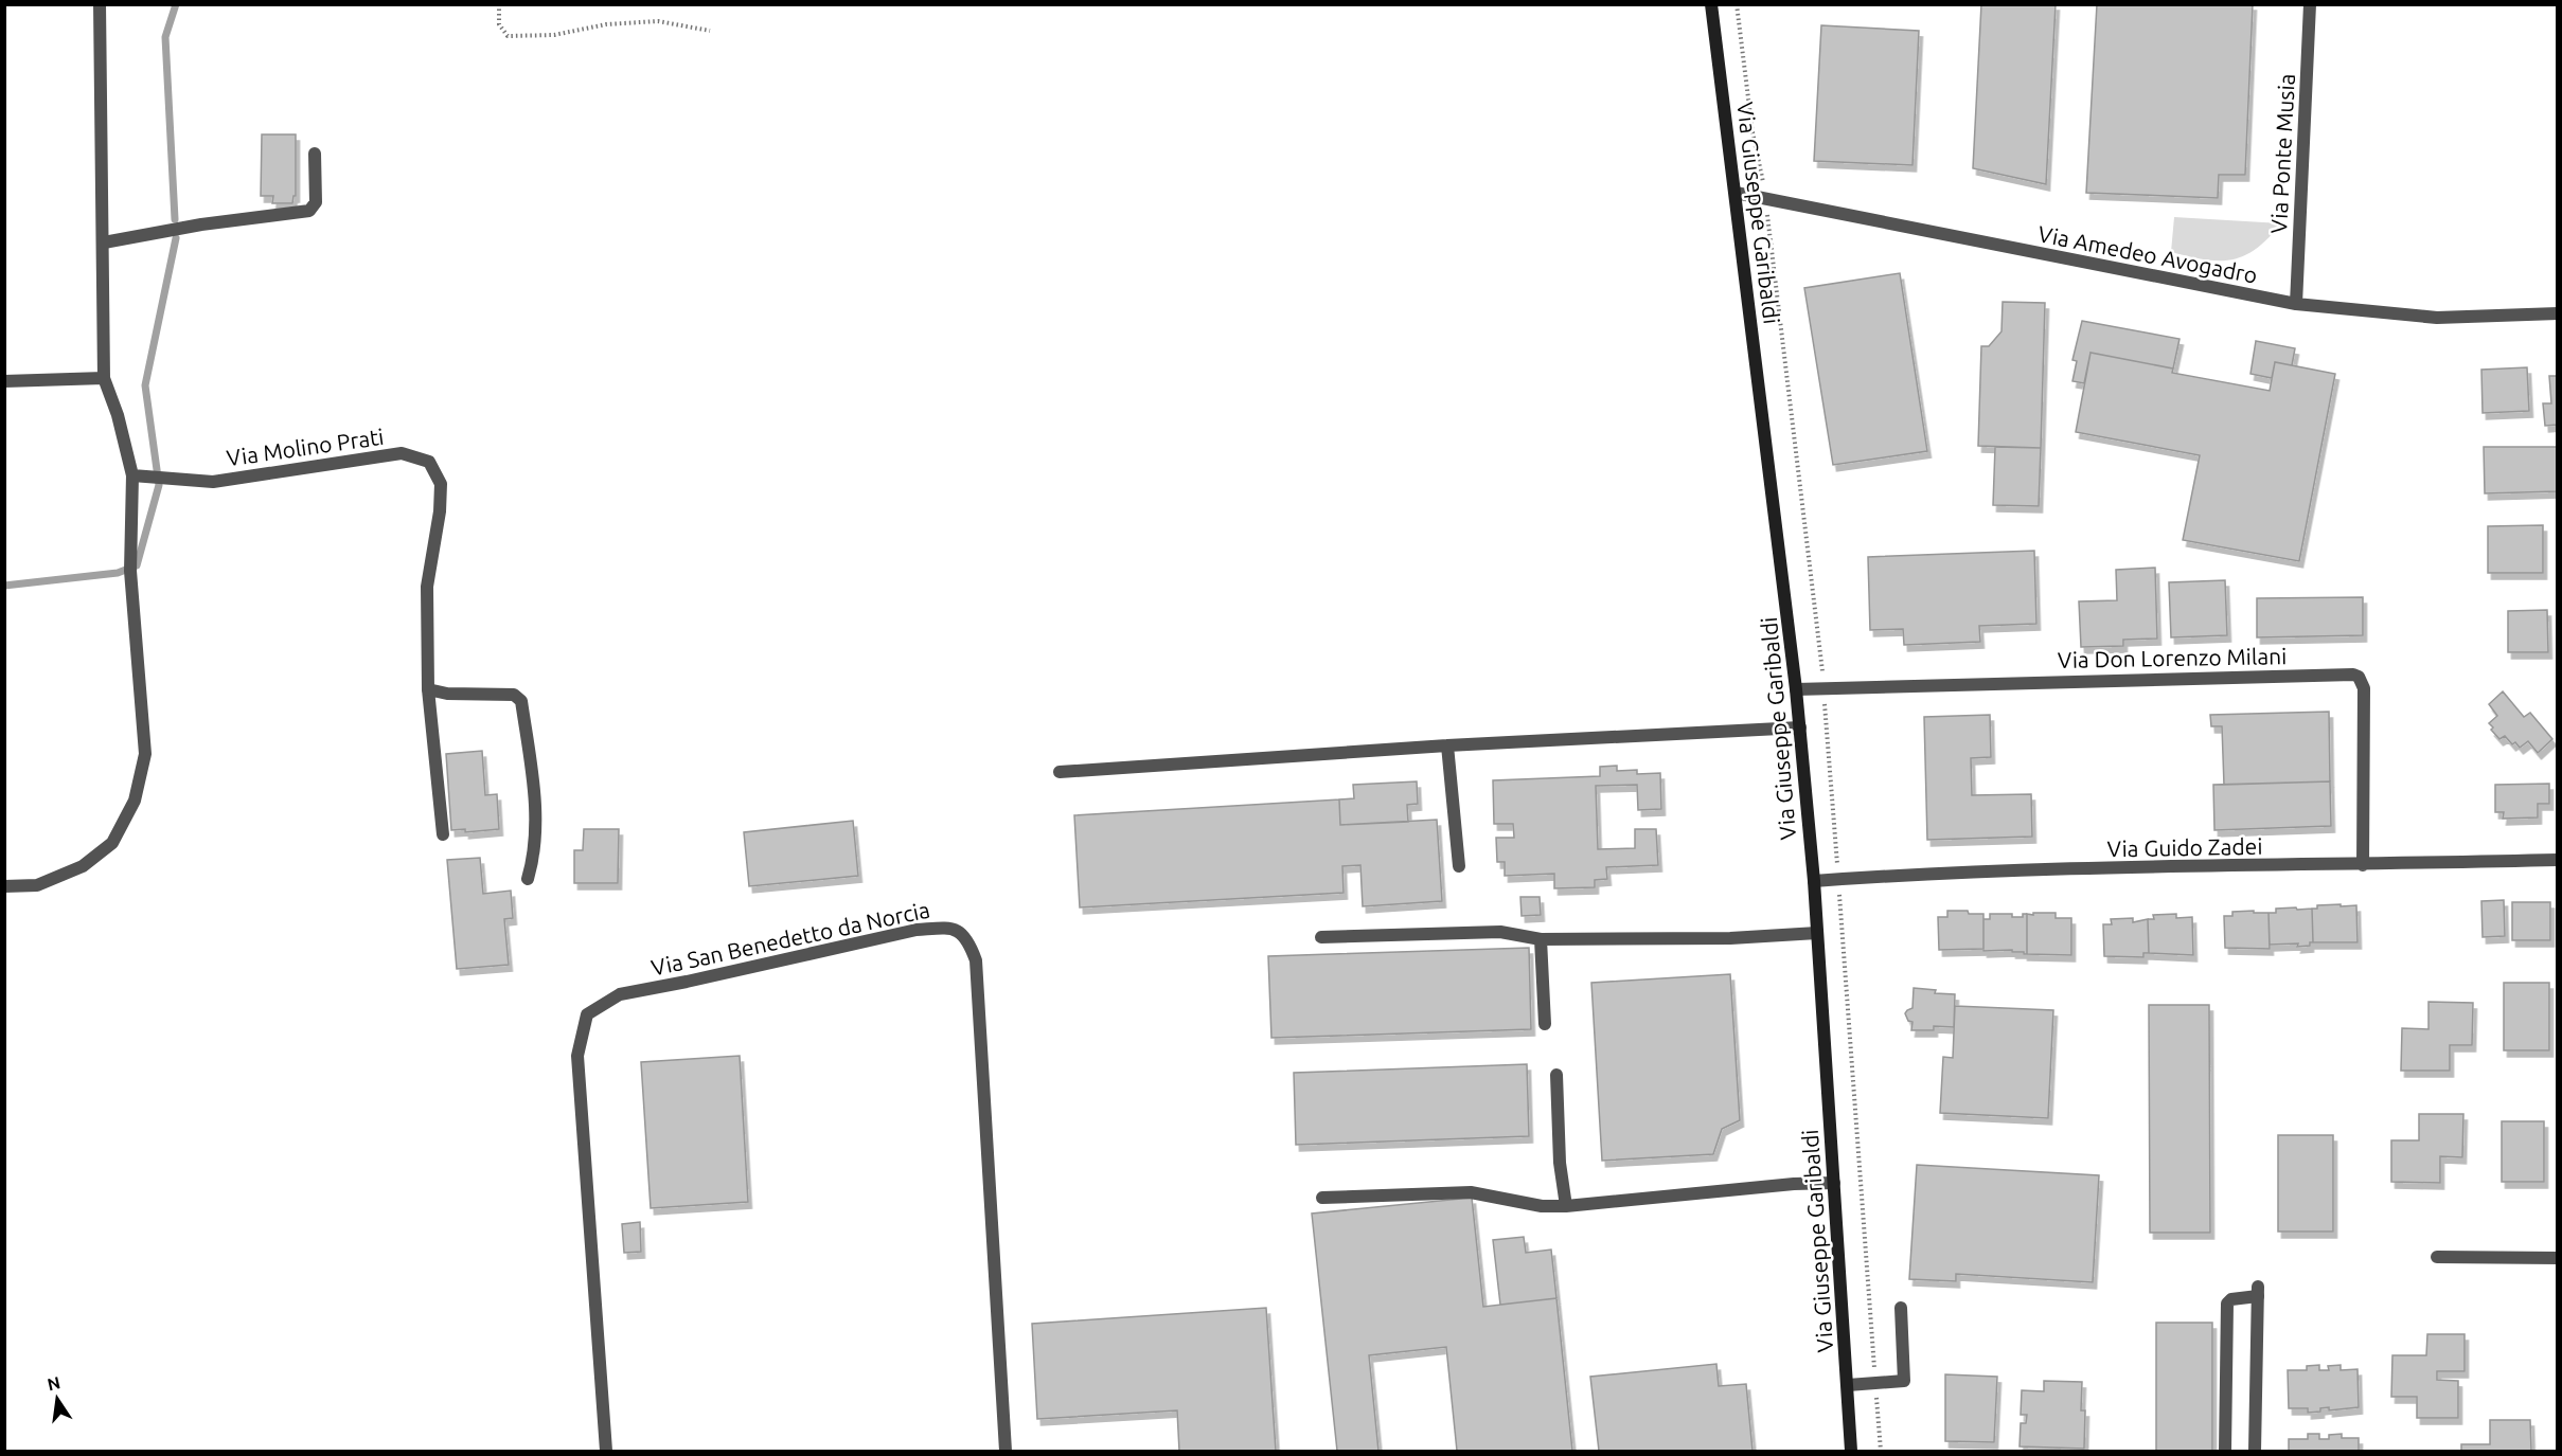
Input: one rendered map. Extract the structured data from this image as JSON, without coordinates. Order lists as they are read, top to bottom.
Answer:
{
  "streets": {
    "street": [
      "Via Ponte Musia",
      "Via Giuseppe Garibaldi",
      "Via Amedeo Avogadro",
      "Via Molino Prati",
      "Via Don Lorenzo Milani",
      "Via Guido Zadei",
      "Via San Benedetto da Norcia"
    ]
  },
  "crossings": [
    ["Via Ponte Musia", "Via Amedeo Avogadro"],
    ["Via Giuseppe Garibaldi", "Via Amedeo Avogadro"],
    ["Via Giuseppe Garibaldi", "Via Don Lorenzo Milani"],
    ["Via Giuseppe Garibaldi", "Via Guido Zadei"],
    ["Via Don Lorenzo Milani", "Via Guido Zadei"]
  ],
  "north": "top"
}
